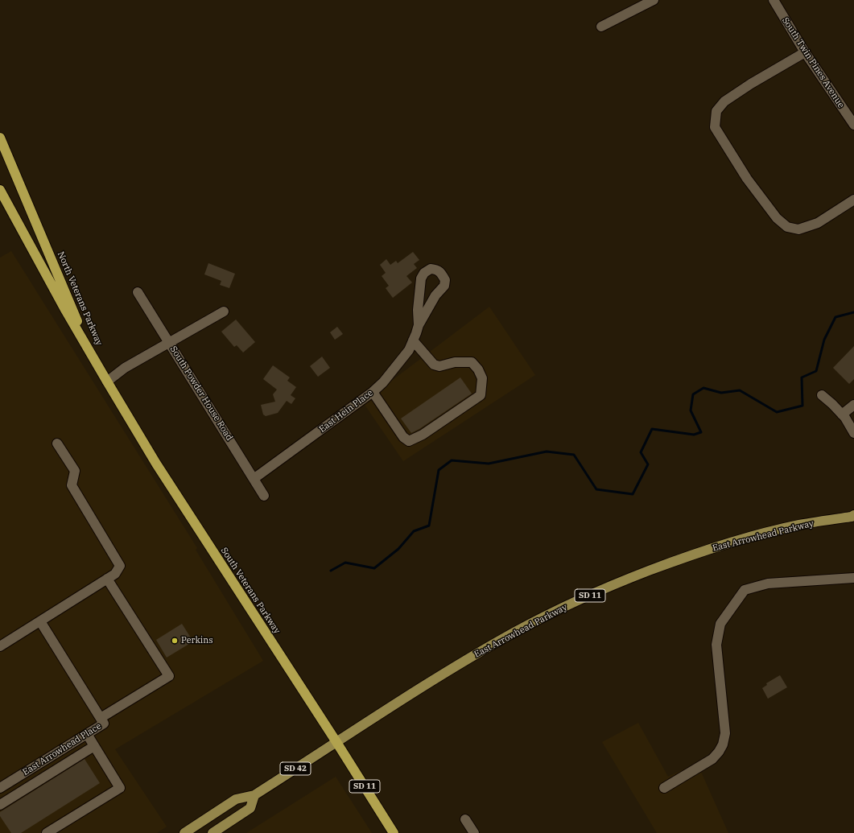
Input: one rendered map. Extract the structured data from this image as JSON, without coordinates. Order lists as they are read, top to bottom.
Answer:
{
  "streets": {
    "highway": ["North Veterans Parkway", "South Veterans Parkway", "SD 11"],
    "main road": ["East Arrowhead Parkway", "SD 42"],
    "street": [
      "South Twin Pines Avenue",
      "South Powder House Road",
      "East Hein Place",
      "East Arrowhead Place"
    ]
  },
  "crossings": [
    ["North Veterans Parkway", "South Veterans Parkway"],
    ["South Powder House Road", "East Hein Place"],
    ["East Arrowhead Parkway", "South Veterans Parkway"]
  ],
  "places": ["Perkins"]
}
